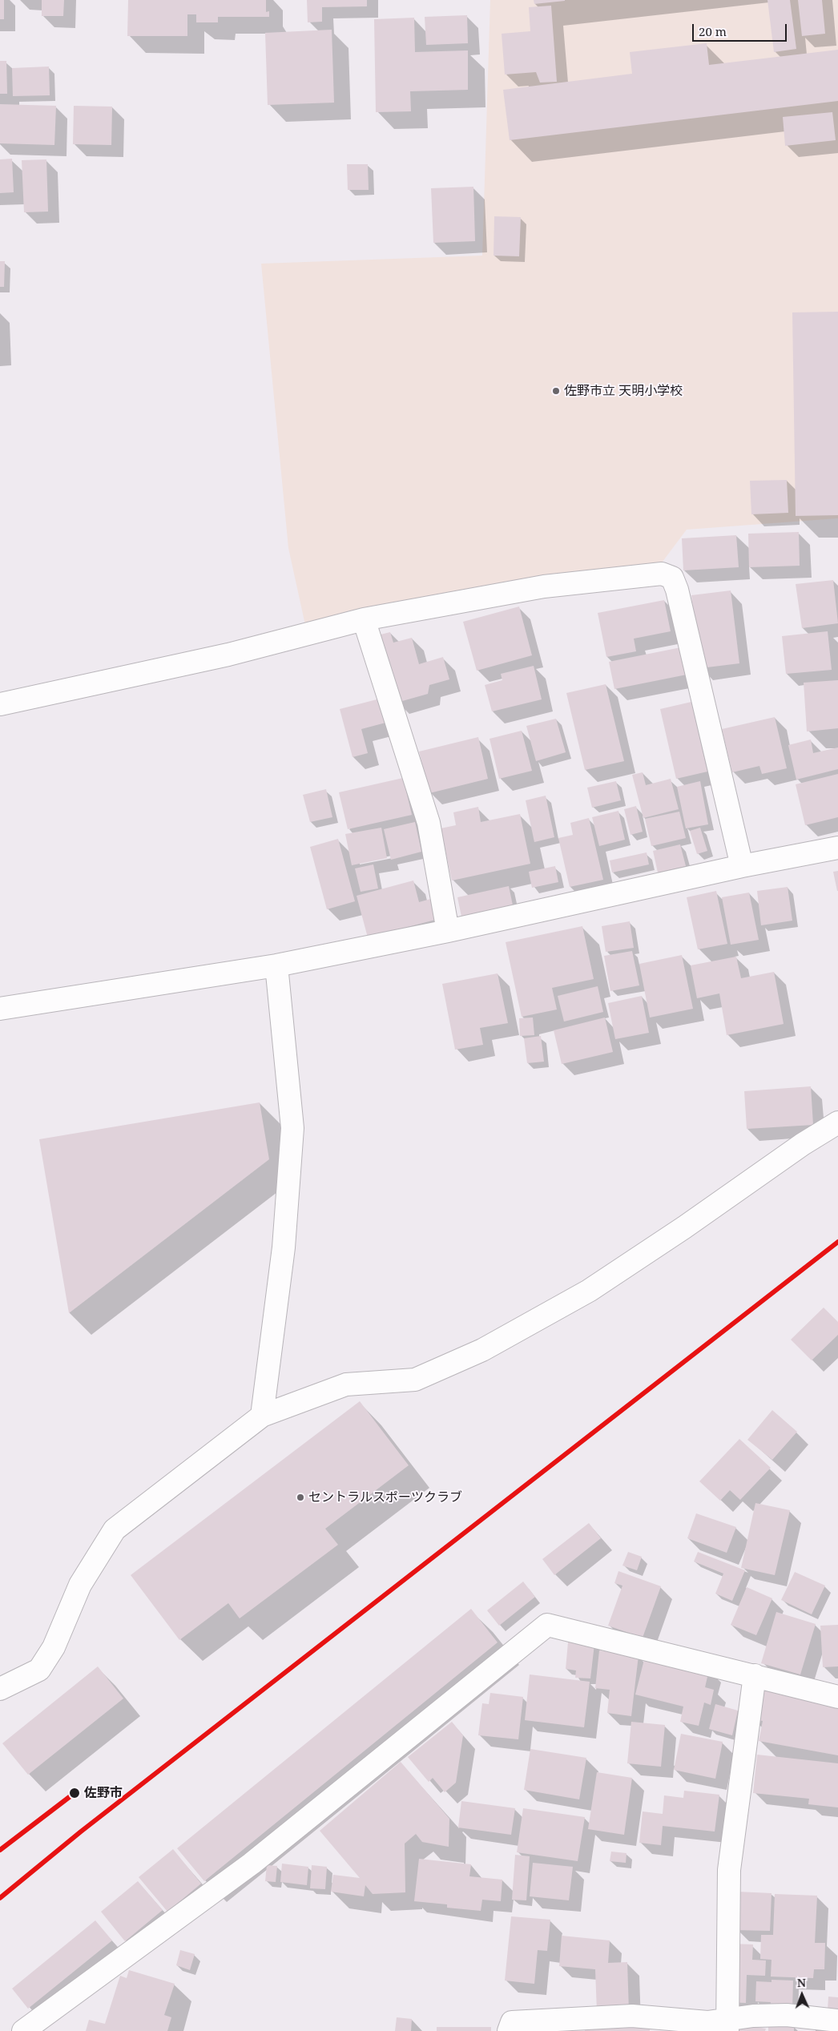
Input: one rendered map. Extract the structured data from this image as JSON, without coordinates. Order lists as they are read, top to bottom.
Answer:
{
  "places": ["佐野市立 天明小学校", "セントラルスポーツクラブ", "佐野市"],
  "scale_bar": "20 m",
  "north": "top"
}
